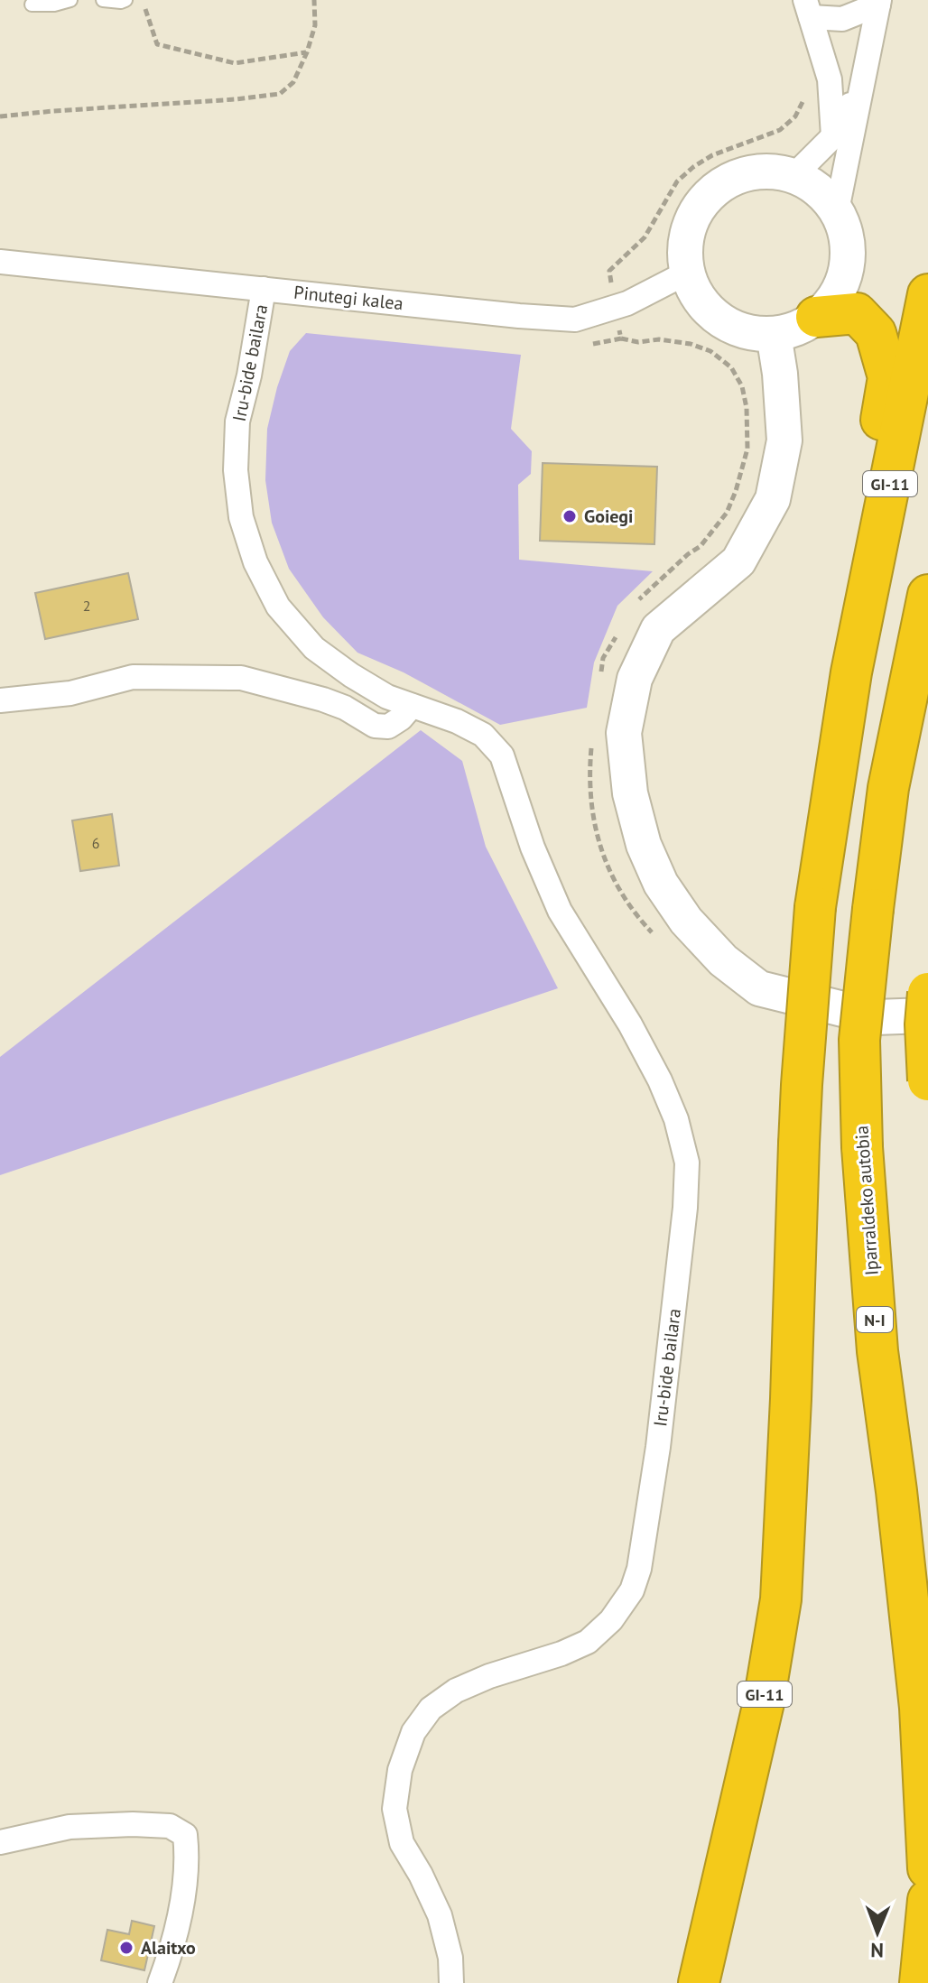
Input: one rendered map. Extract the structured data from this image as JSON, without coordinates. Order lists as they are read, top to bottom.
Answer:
{
  "streets": {
    "highway": ["GI-11", "Iparraldeko autobia", "N-I"],
    "street": ["Pinutegi kalea", "Iru-bide bailara"]
  },
  "crossings": [
    ["Pinutegi kalea", "Iru-bide bailara"]
  ],
  "places": ["Goiegi", "Alaitxo"],
  "house_numbers": ["2", "6"],
  "north": "bottom"
}
